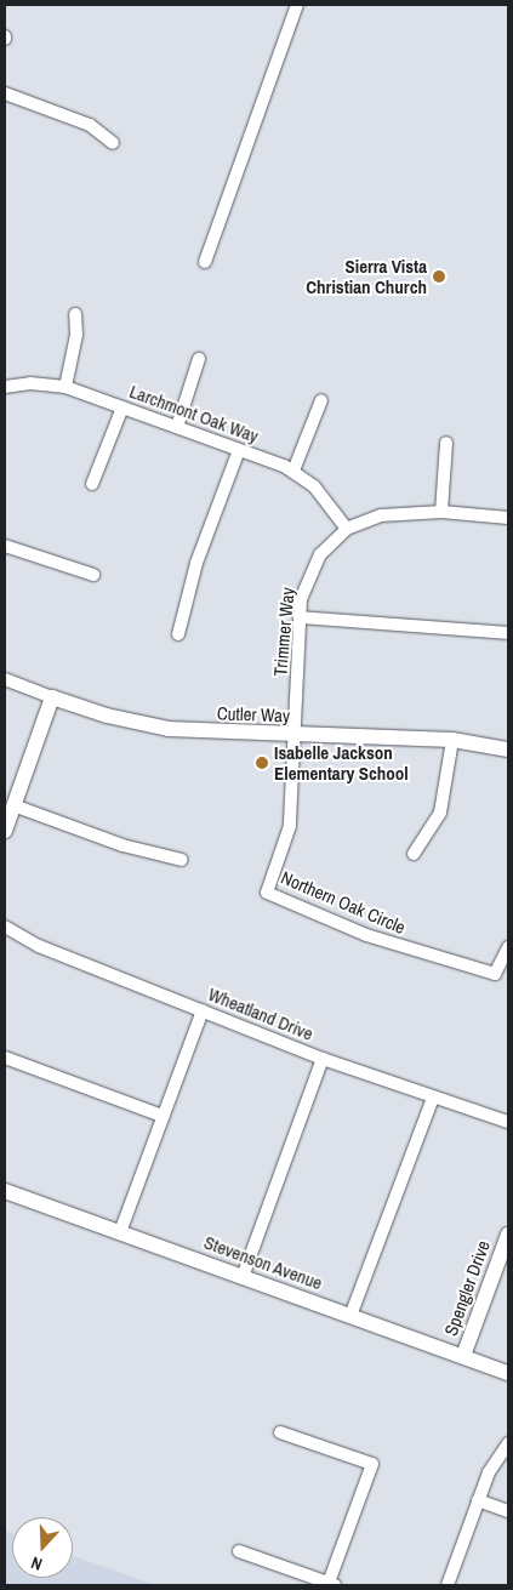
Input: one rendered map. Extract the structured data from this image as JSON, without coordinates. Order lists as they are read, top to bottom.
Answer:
{
  "streets": {
    "street": [
      "Larchmont Oak Way",
      "Trimmer Way",
      "Cutler Way",
      "Northern Oak Circle",
      "Wheatland Drive",
      "Stevenson Avenue",
      "Spengler Drive"
    ]
  },
  "crossings": [
    ["Larchmont Oak Way", "Trimmer Way"],
    ["Trimmer Way", "Cutler Way"],
    ["Trimmer Way", "Northern Oak Circle"],
    ["Cutler Way", "Northern Oak Circle"],
    ["Stevenson Avenue", "Spengler Drive"]
  ],
  "places": ["Sierra Vista Christian Church", "Isabelle Jackson Elementary School"],
  "north": "bottom"
}
